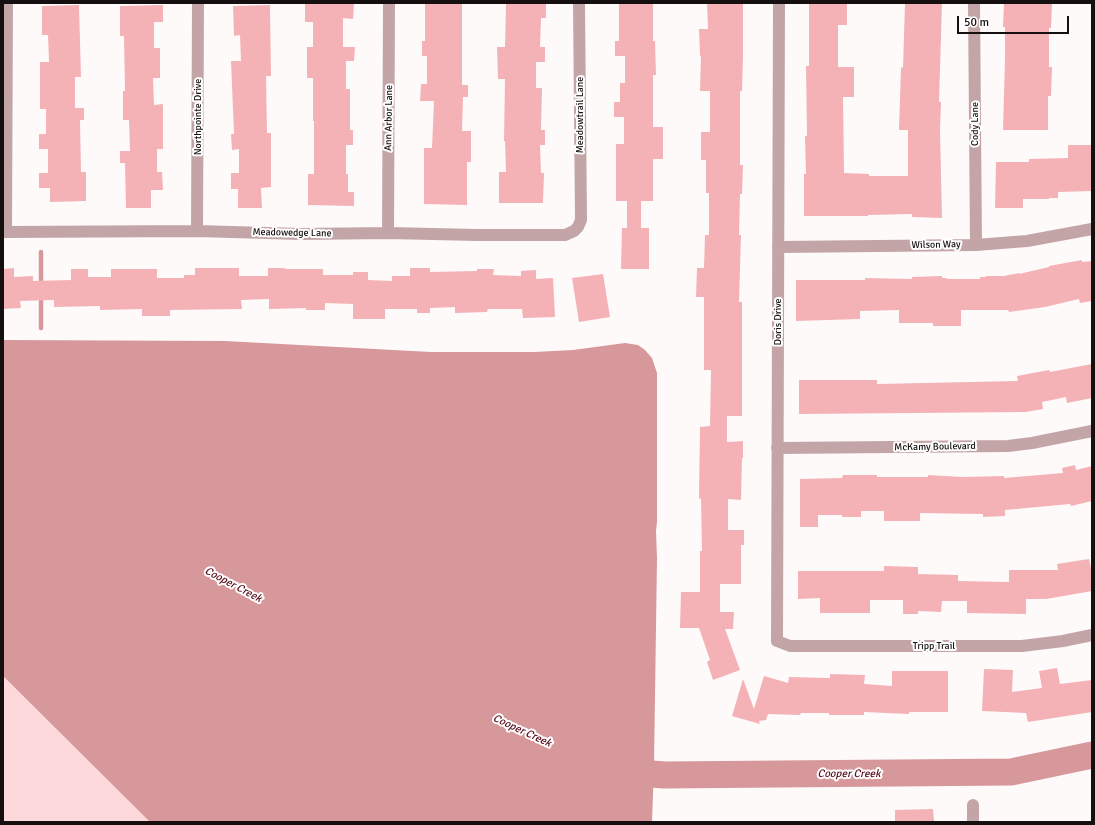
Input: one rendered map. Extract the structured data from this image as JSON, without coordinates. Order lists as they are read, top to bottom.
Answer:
{
  "streets": {
    "street": [
      "Meadowtrail Lane",
      "Northpointe Drive",
      "Ann Arbor Lane",
      "Cody Lane",
      "Meadowedge Lane",
      "Wilson Way",
      "Doris Drive",
      "McKamy Boulevard",
      "Tripp Trail"
    ]
  },
  "crossings": [
    ["Meadowtrail Lane", "Meadowedge Lane"],
    ["Northpointe Drive", "Meadowedge Lane"],
    ["Ann Arbor Lane", "Meadowedge Lane"],
    ["Cody Lane", "Wilson Way"],
    ["Wilson Way", "Doris Drive"],
    ["Doris Drive", "McKamy Boulevard"],
    ["Doris Drive", "Tripp Trail"]
  ],
  "water": ["Cooper Creek"],
  "scale_bar": "50 m"
}
